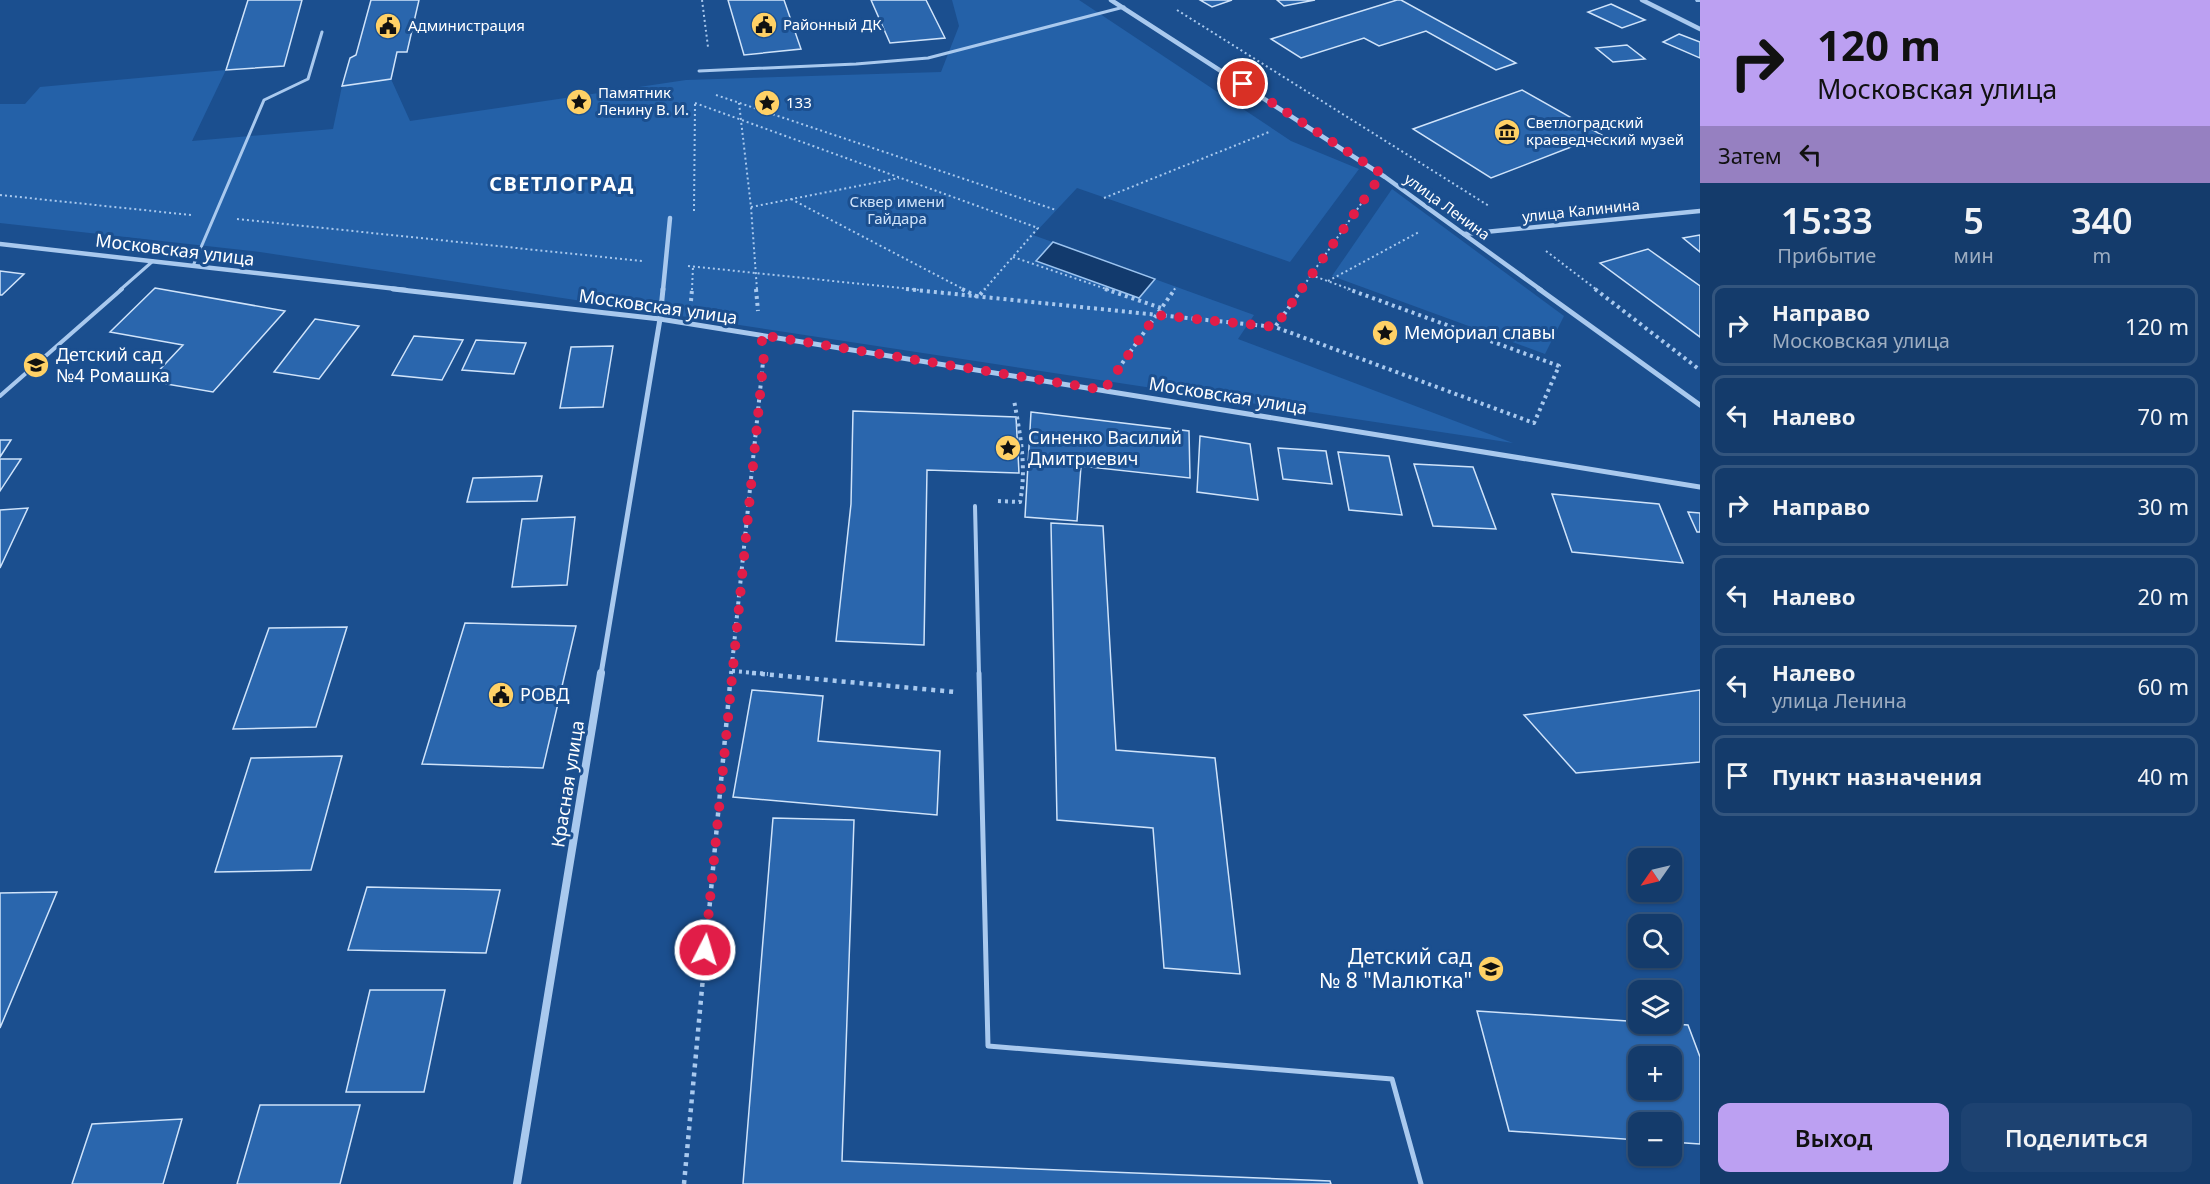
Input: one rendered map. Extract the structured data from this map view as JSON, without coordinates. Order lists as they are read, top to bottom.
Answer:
{
  "streets": {
    "street": [
      "улица Ленина",
      "улица Калинина",
      "Московская улица",
      "Красная улица"
    ]
  },
  "crossings": [
    ["улица Ленина", "улица Калинина"],
    ["Московская улица", "Красная улица"]
  ],
  "districts": ["СВЕТЛОГРАД"],
  "parks": ["Сквер имени Гайдара"],
  "places": {
    "public building": ["Районный ДК", "Администрация", "РОВД"],
    "place": [
      "Памятник Ленину В. И.",
      "133",
      "Мемориал славы",
      "Синенко Василий Дмитриевич"
    ],
    "museum": ["Светлоградский краеведческий музей"],
    "school or university": ["Детский сад №4 Ромашка", "Детский сад № 8 \"Малютка\""]
  },
  "north": "bottom left",
  "page": {
    "turn": ["120 m", "Московская улица"],
    "then": "Затем",
    "eta": [
      "15:33",
      "Прибытие",
      "5",
      "мин",
      "340",
      "m"
    ],
    "list": [
      {
        "name": "Направо",
        "note": "Московская улица",
        "value": "120 m"
      },
      {
        "name": "Налево",
        "value": "70 m"
      },
      {
        "name": "Направо",
        "value": "30 m"
      },
      {
        "name": "Налево",
        "value": "20 m"
      },
      {
        "name": "Налево",
        "note": "улица Ленина",
        "value": "60 m"
      },
      {
        "name": "Пункт назначения",
        "value": "40 m"
      }
    ],
    "map_buttons": ["+", "−"],
    "buttons": ["Выход", "Поделиться"]
  }
}
